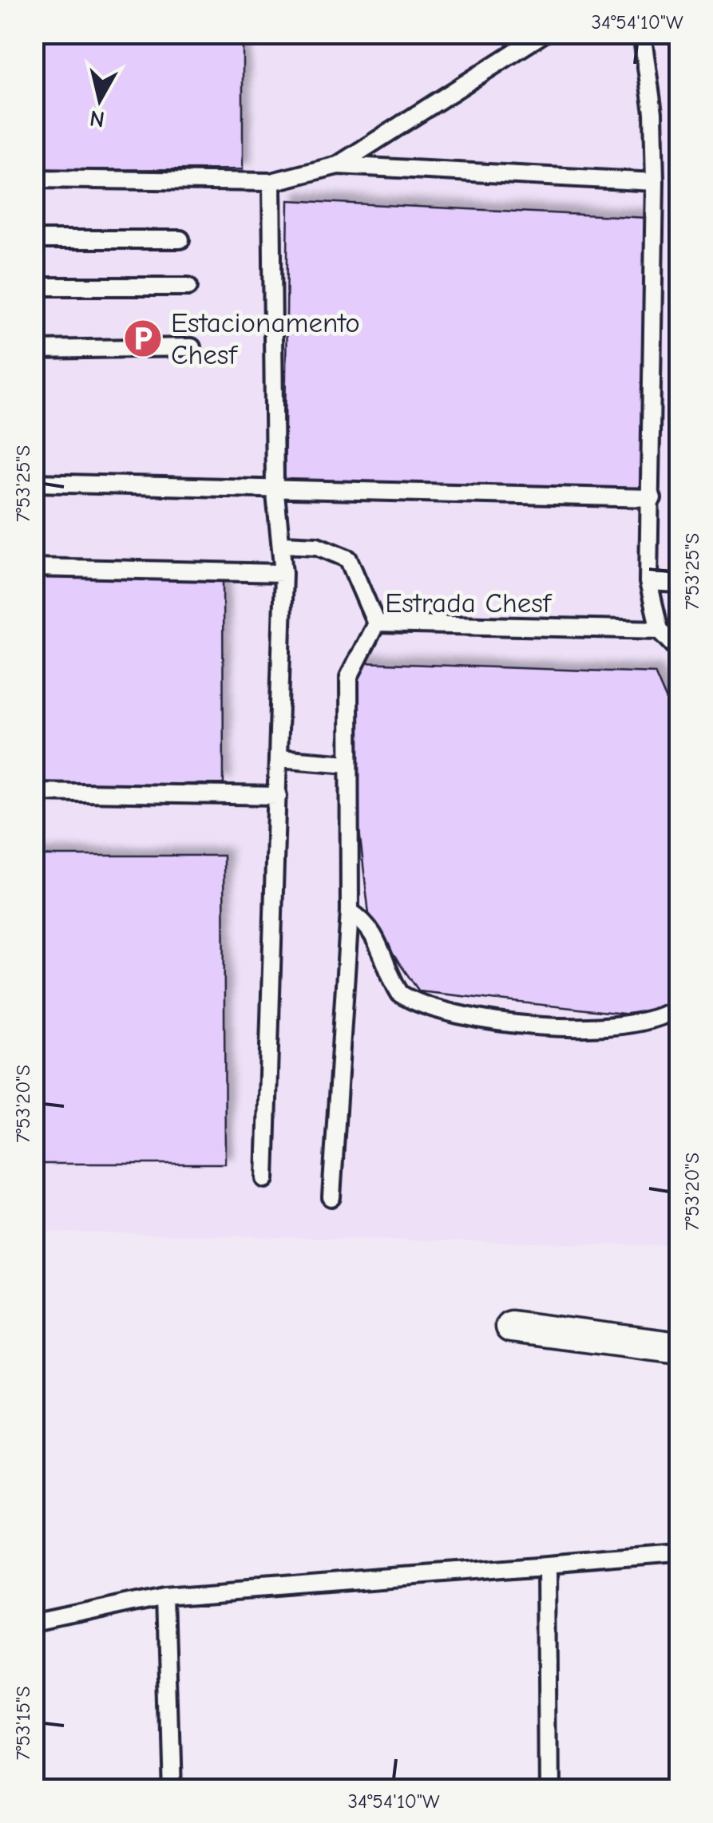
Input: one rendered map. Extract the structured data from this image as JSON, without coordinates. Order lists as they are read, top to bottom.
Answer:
{
  "streets": {
    "lane": ["Estrada Chesf"]
  },
  "places": {
    "parking": ["Estacionamento Chesf"]
  },
  "north": "bottom",
  "coordinates": [
    "34°54'10\"W",
    "7°53'25\"S",
    "7°53'20\"S",
    "7°53'15\"S"
  ]
}
